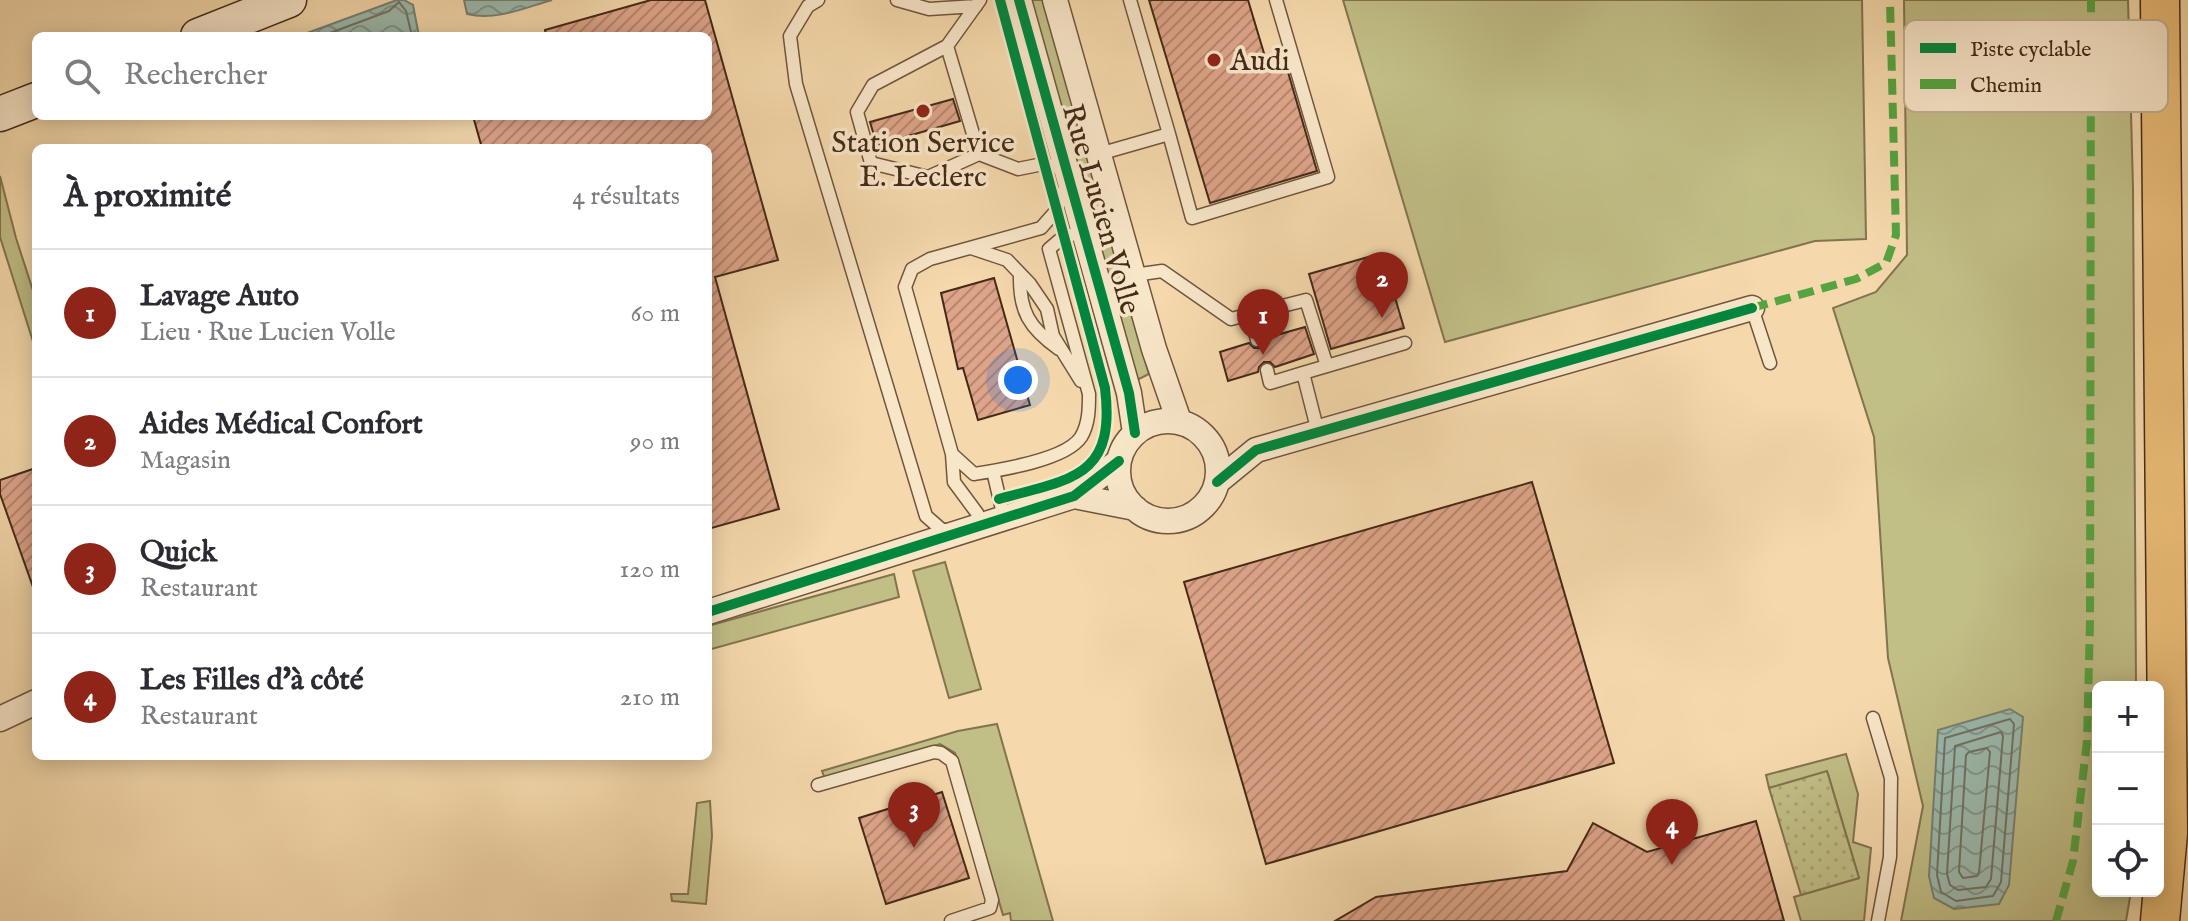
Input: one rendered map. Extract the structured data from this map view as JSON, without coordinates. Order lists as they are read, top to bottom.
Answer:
{
  "streets": {
    "street": ["Rue Lucien Volle"]
  },
  "places": ["Audi", "Station Service E. Leclerc"],
  "legend": ["Piste cyclable", "Chemin"],
  "page": {
    "search": "Rechercher",
    "heading": ["À proximité", "4 résultats"],
    "list": [
      {
        "mark": "1",
        "name": "Lavage Auto",
        "note": "Lieu · Rue Lucien Volle",
        "value": "60 m"
      },
      {
        "mark": "2",
        "name": "Aides Médical Confort",
        "note": "Magasin",
        "value": "90 m"
      },
      {
        "mark": "3",
        "name": "Quick",
        "note": "Restaurant",
        "value": "120 m"
      },
      {
        "mark": "4",
        "name": "Les Filles d'à côté",
        "note": "Restaurant",
        "value": "210 m"
      }
    ],
    "pins": [
      "2",
      "1",
      "3",
      "4"
    ],
    "map_buttons": ["+", "−"]
  }
}
